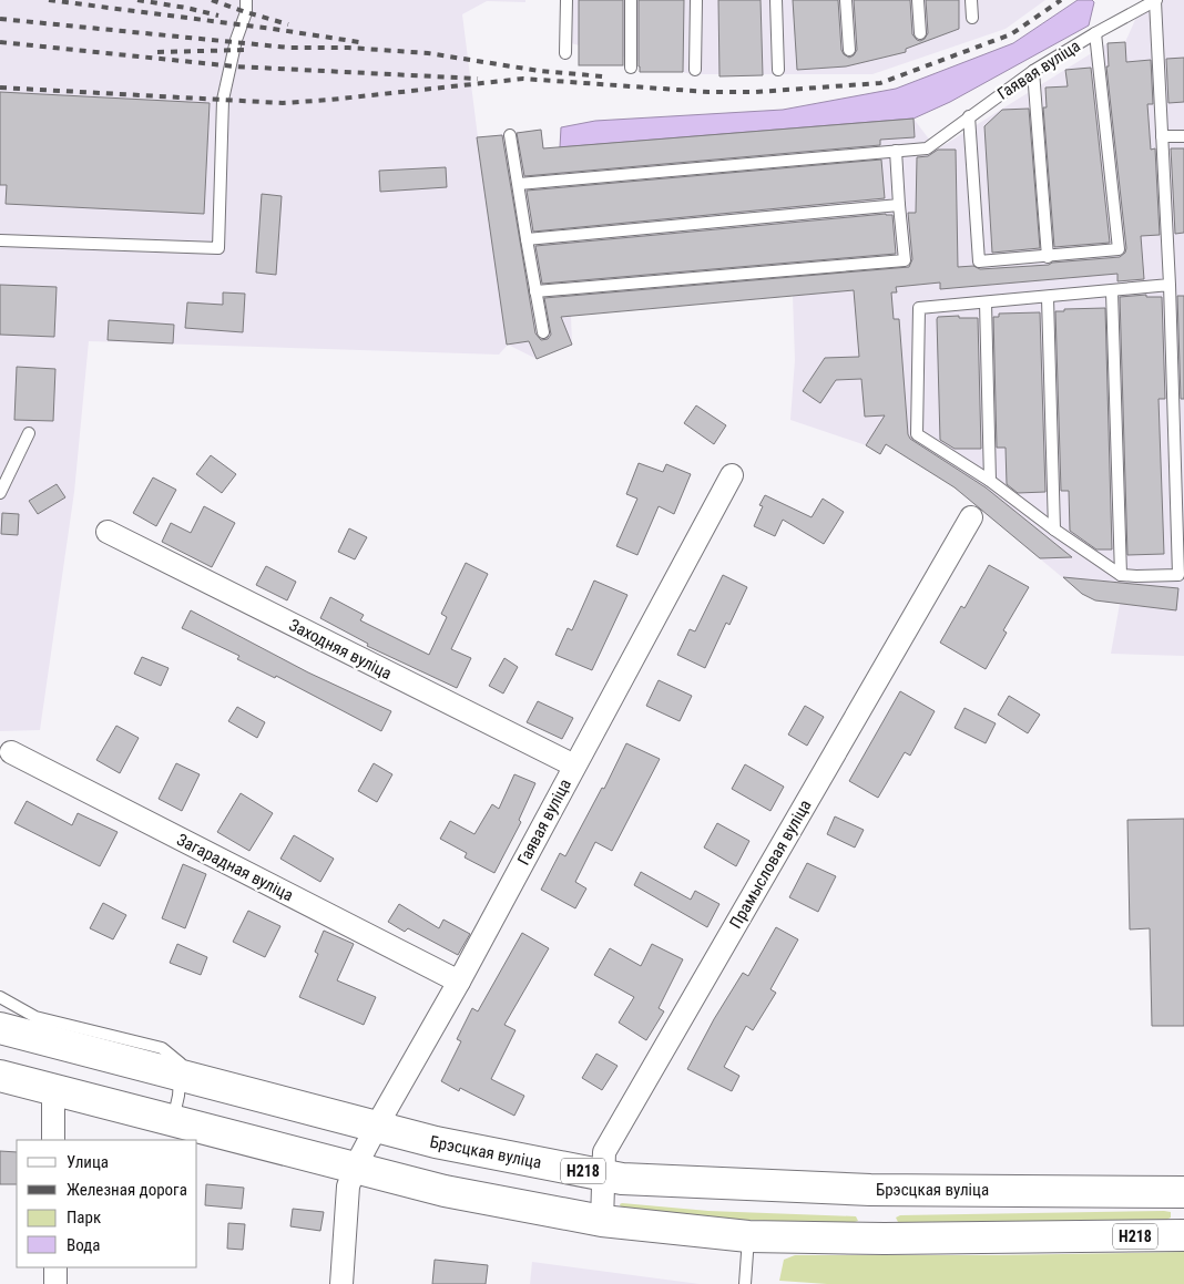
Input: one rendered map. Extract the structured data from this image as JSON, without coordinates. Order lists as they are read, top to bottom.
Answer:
{
  "streets": {
    "main road": ["Брэсцкая вуліца", "Н218"],
    "street": [
      "Гаявая вуліца",
      "Заходняя вуліца",
      "Прамысловая вуліца",
      "Загарадная вуліца"
    ]
  },
  "crossings": [
    ["Гаявая вуліца", "Заходняя вуліца"],
    ["Гаявая вуліца", "Загарадная вуліца"],
    ["Гаявая вуліца", "Брэсцкая вуліца"],
    ["Гаявая вуліца", "Н218"],
    ["Прамысловая вуліца", "Брэсцкая вуліца"],
    ["Прамысловая вуліца", "Н218"]
  ],
  "legend": [
    "Улица",
    "Железная дорога",
    "Парк",
    "Вода"
  ]
}
